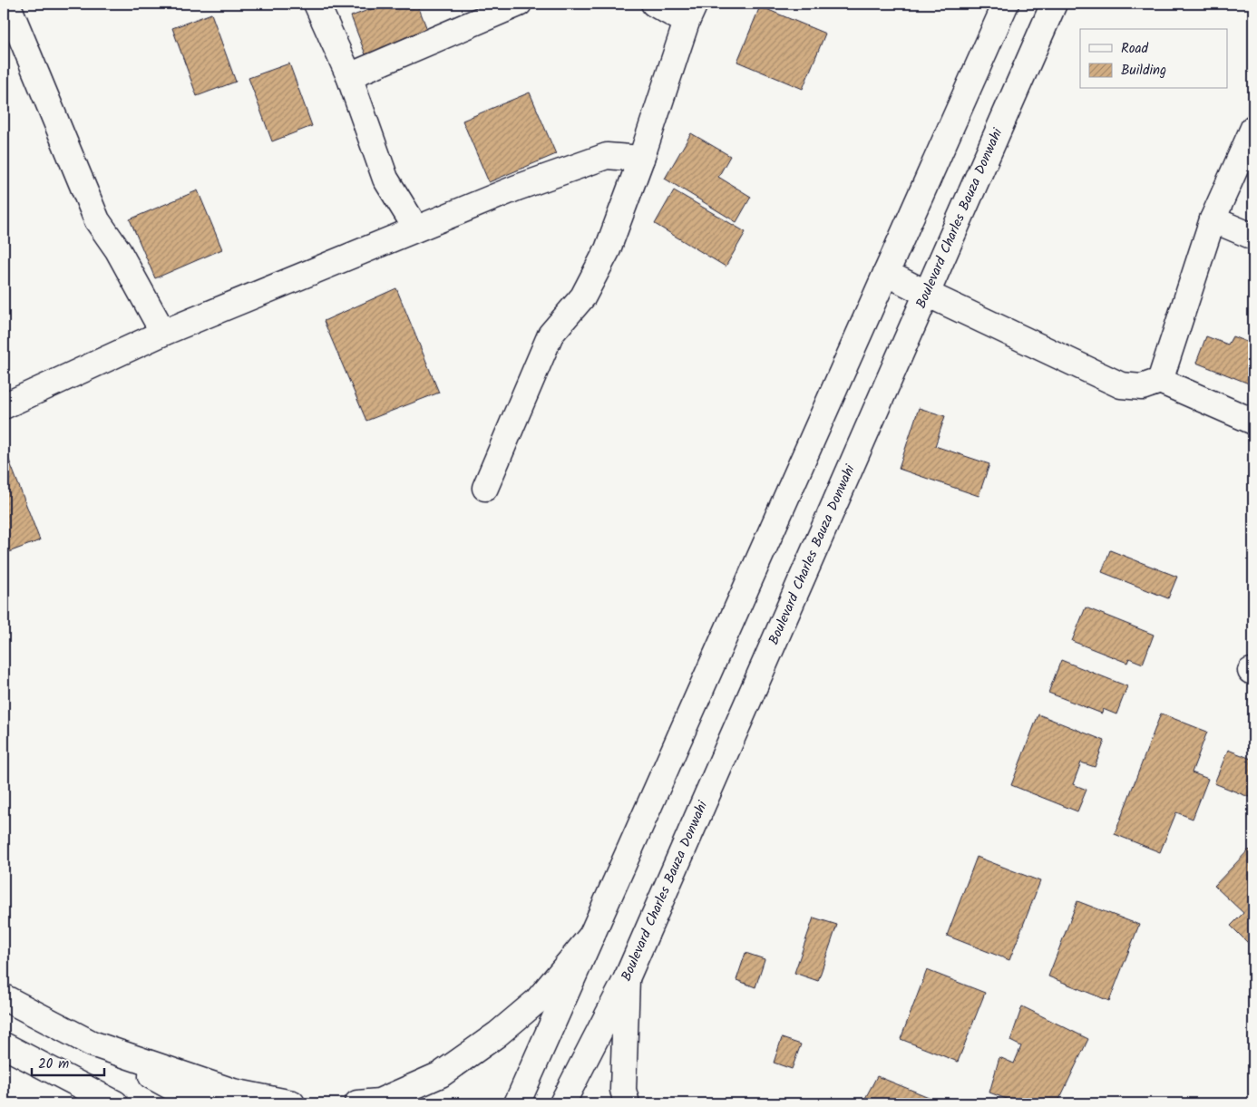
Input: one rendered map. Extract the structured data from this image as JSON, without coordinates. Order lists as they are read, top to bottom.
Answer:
{
  "streets": {
    "main road": ["Boulevard Charles Bauza Donwahi"]
  },
  "legend": ["Road", "Building"],
  "scale_bar": "20 m"
}
